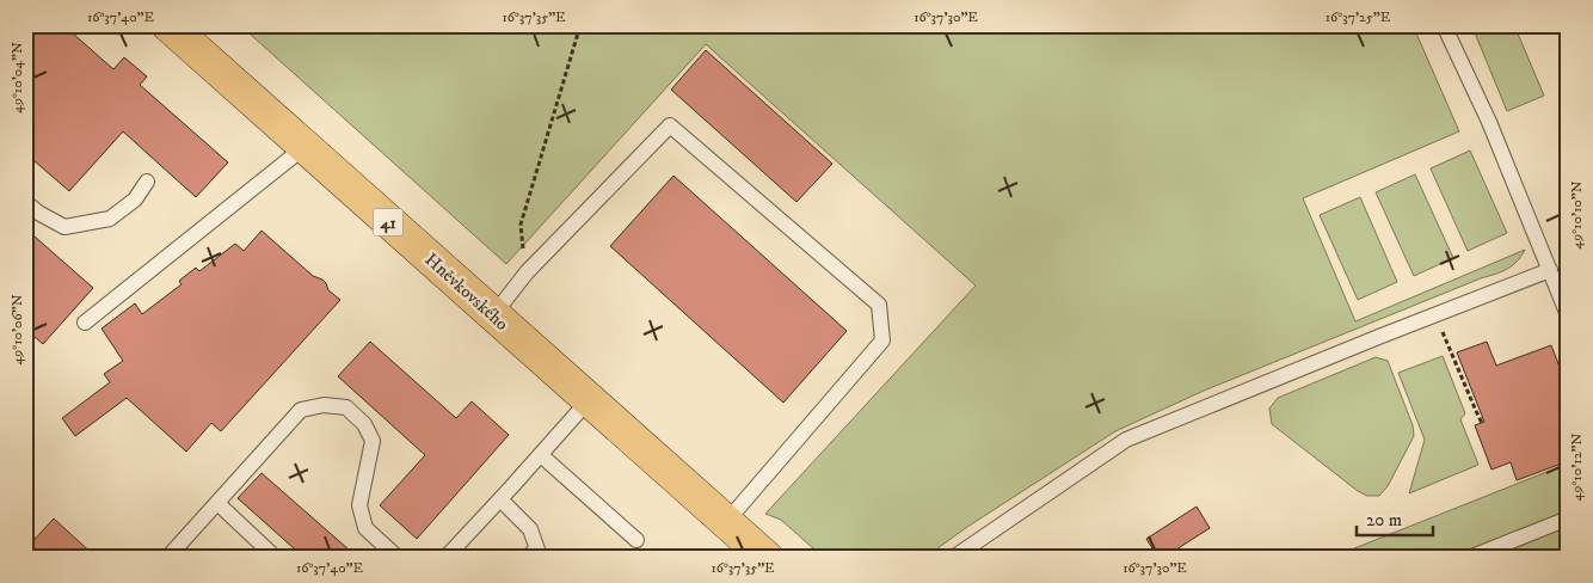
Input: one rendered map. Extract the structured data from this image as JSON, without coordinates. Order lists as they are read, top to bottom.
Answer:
{
  "streets": {
    "main road": ["41", "Hněvkovského"]
  },
  "scale_bar": "20 m",
  "coordinates": [
    "16°37'40\"E",
    "16°37'35\"E",
    "16°37'30\"E",
    "16°37'25\"E",
    "49°10'04\"N",
    "49°10'10\"N",
    "49°10'06\"N",
    "49°10'12\"N"
  ]
}
